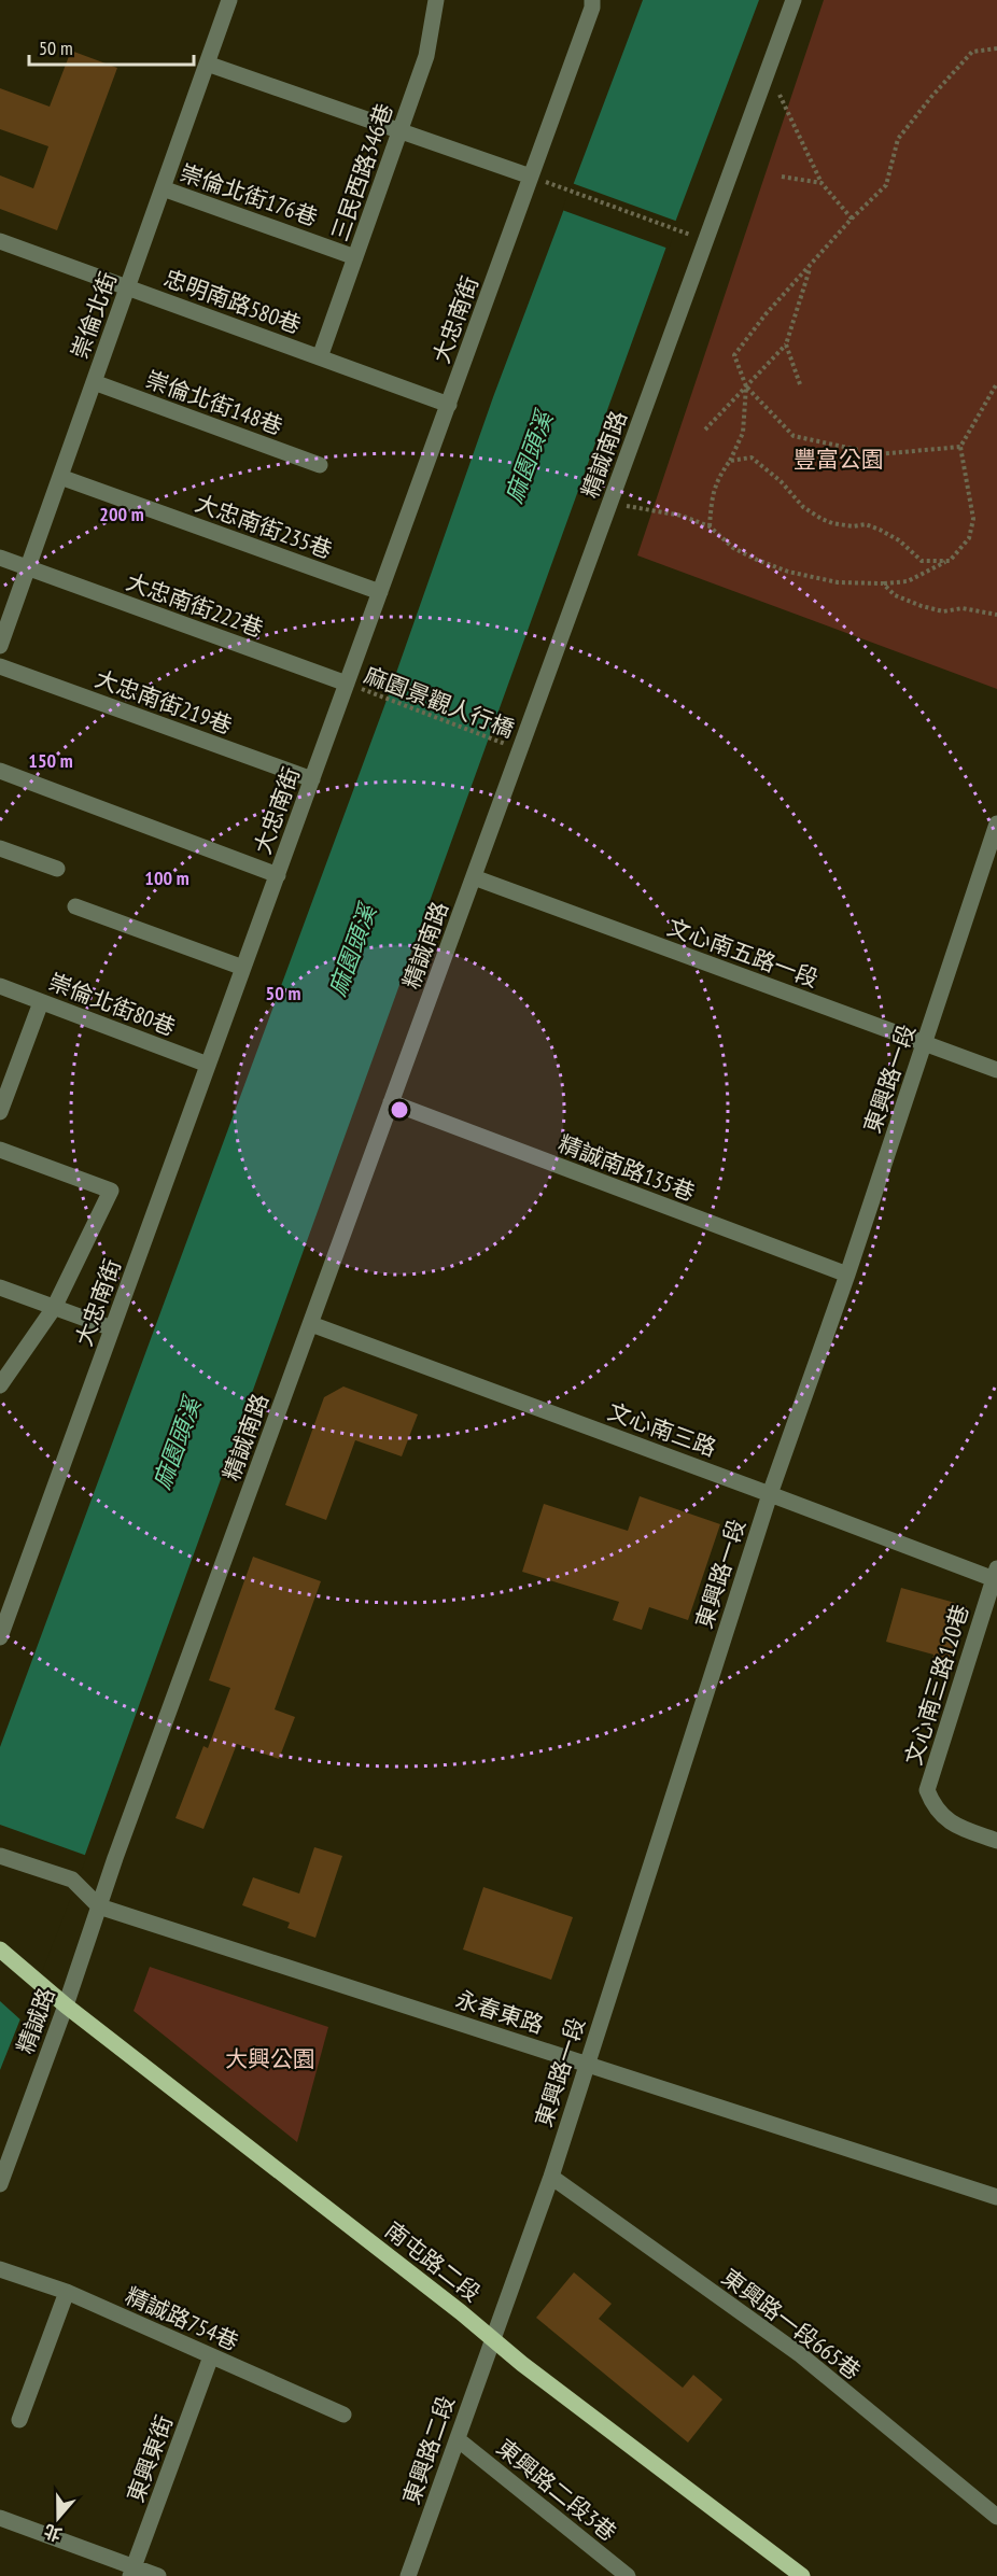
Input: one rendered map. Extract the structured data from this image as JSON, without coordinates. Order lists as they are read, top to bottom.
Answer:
{
  "streets": {
    "main road": ["南屯路二段"],
    "street": [
      "三民西路346巷",
      "崇倫北街176巷",
      "忠明南路580巷",
      "崇倫北街",
      "大忠南街",
      "崇倫北街148巷",
      "精誠南路",
      "大忠南街235巷",
      "大忠南街222巷",
      "大忠南街219巷",
      "文心南五路一段",
      "崇倫北街80巷",
      "東興路一段",
      "精誠南路135巷",
      "文心南三路",
      "文心南三路120巷",
      "永春東路",
      "精誠路",
      "精誠路754巷",
      "東興路一段665巷",
      "東興路二段",
      "東興東街",
      "東興路二段3巷"
    ],
    "path": ["麻園景觀人行橋"]
  },
  "crossings": [
    ["三民西路346巷", "崇倫北街176巷"],
    ["三民西路346巷", "忠明南路580巷"],
    ["崇倫北街176巷", "崇倫北街"],
    ["忠明南路580巷", "崇倫北街"],
    ["忠明南路580巷", "大忠南街"],
    ["崇倫北街", "崇倫北街148巷"],
    ["崇倫北街", "大忠南街235巷"],
    ["崇倫北街", "大忠南街222巷"],
    ["大忠南街", "大忠南街235巷"],
    ["大忠南街", "大忠南街222巷"],
    ["大忠南街", "大忠南街219巷"],
    ["大忠南街", "麻園景觀人行橋"],
    ["大忠南街", "崇倫北街80巷"],
    ["精誠南路", "麻園景觀人行橋"],
    ["精誠南路", "文心南五路一段"],
    ["精誠南路", "精誠南路135巷"],
    ["精誠南路", "文心南三路"],
    ["精誠南路", "永春東路"],
    ["精誠南路", "精誠路"],
    ["大忠南街222巷", "麻園景觀人行橋"],
    ["文心南五路一段", "東興路一段"],
    ["東興路一段", "精誠南路135巷"],
    ["東興路一段", "文心南三路"],
    ["東興路一段", "永春東路"],
    ["東興路一段", "南屯路二段"],
    ["東興路一段", "東興路一段665巷"],
    ["東興路一段", "東興路二段"],
    ["文心南三路", "文心南三路120巷"],
    ["永春東路", "精誠路"],
    ["精誠路", "南屯路二段"],
    ["南屯路二段", "東興路二段"],
    ["精誠路754巷", "東興東街"],
    ["東興路二段", "東興路二段3巷"]
  ],
  "water": ["麻園頭溪"],
  "parks": ["豐富公園", "大興公園"],
  "scale_bar": "50 m",
  "north": "bottom",
  "rings": [
    "200 m",
    "150 m",
    "100 m",
    "50 m"
  ]
}
